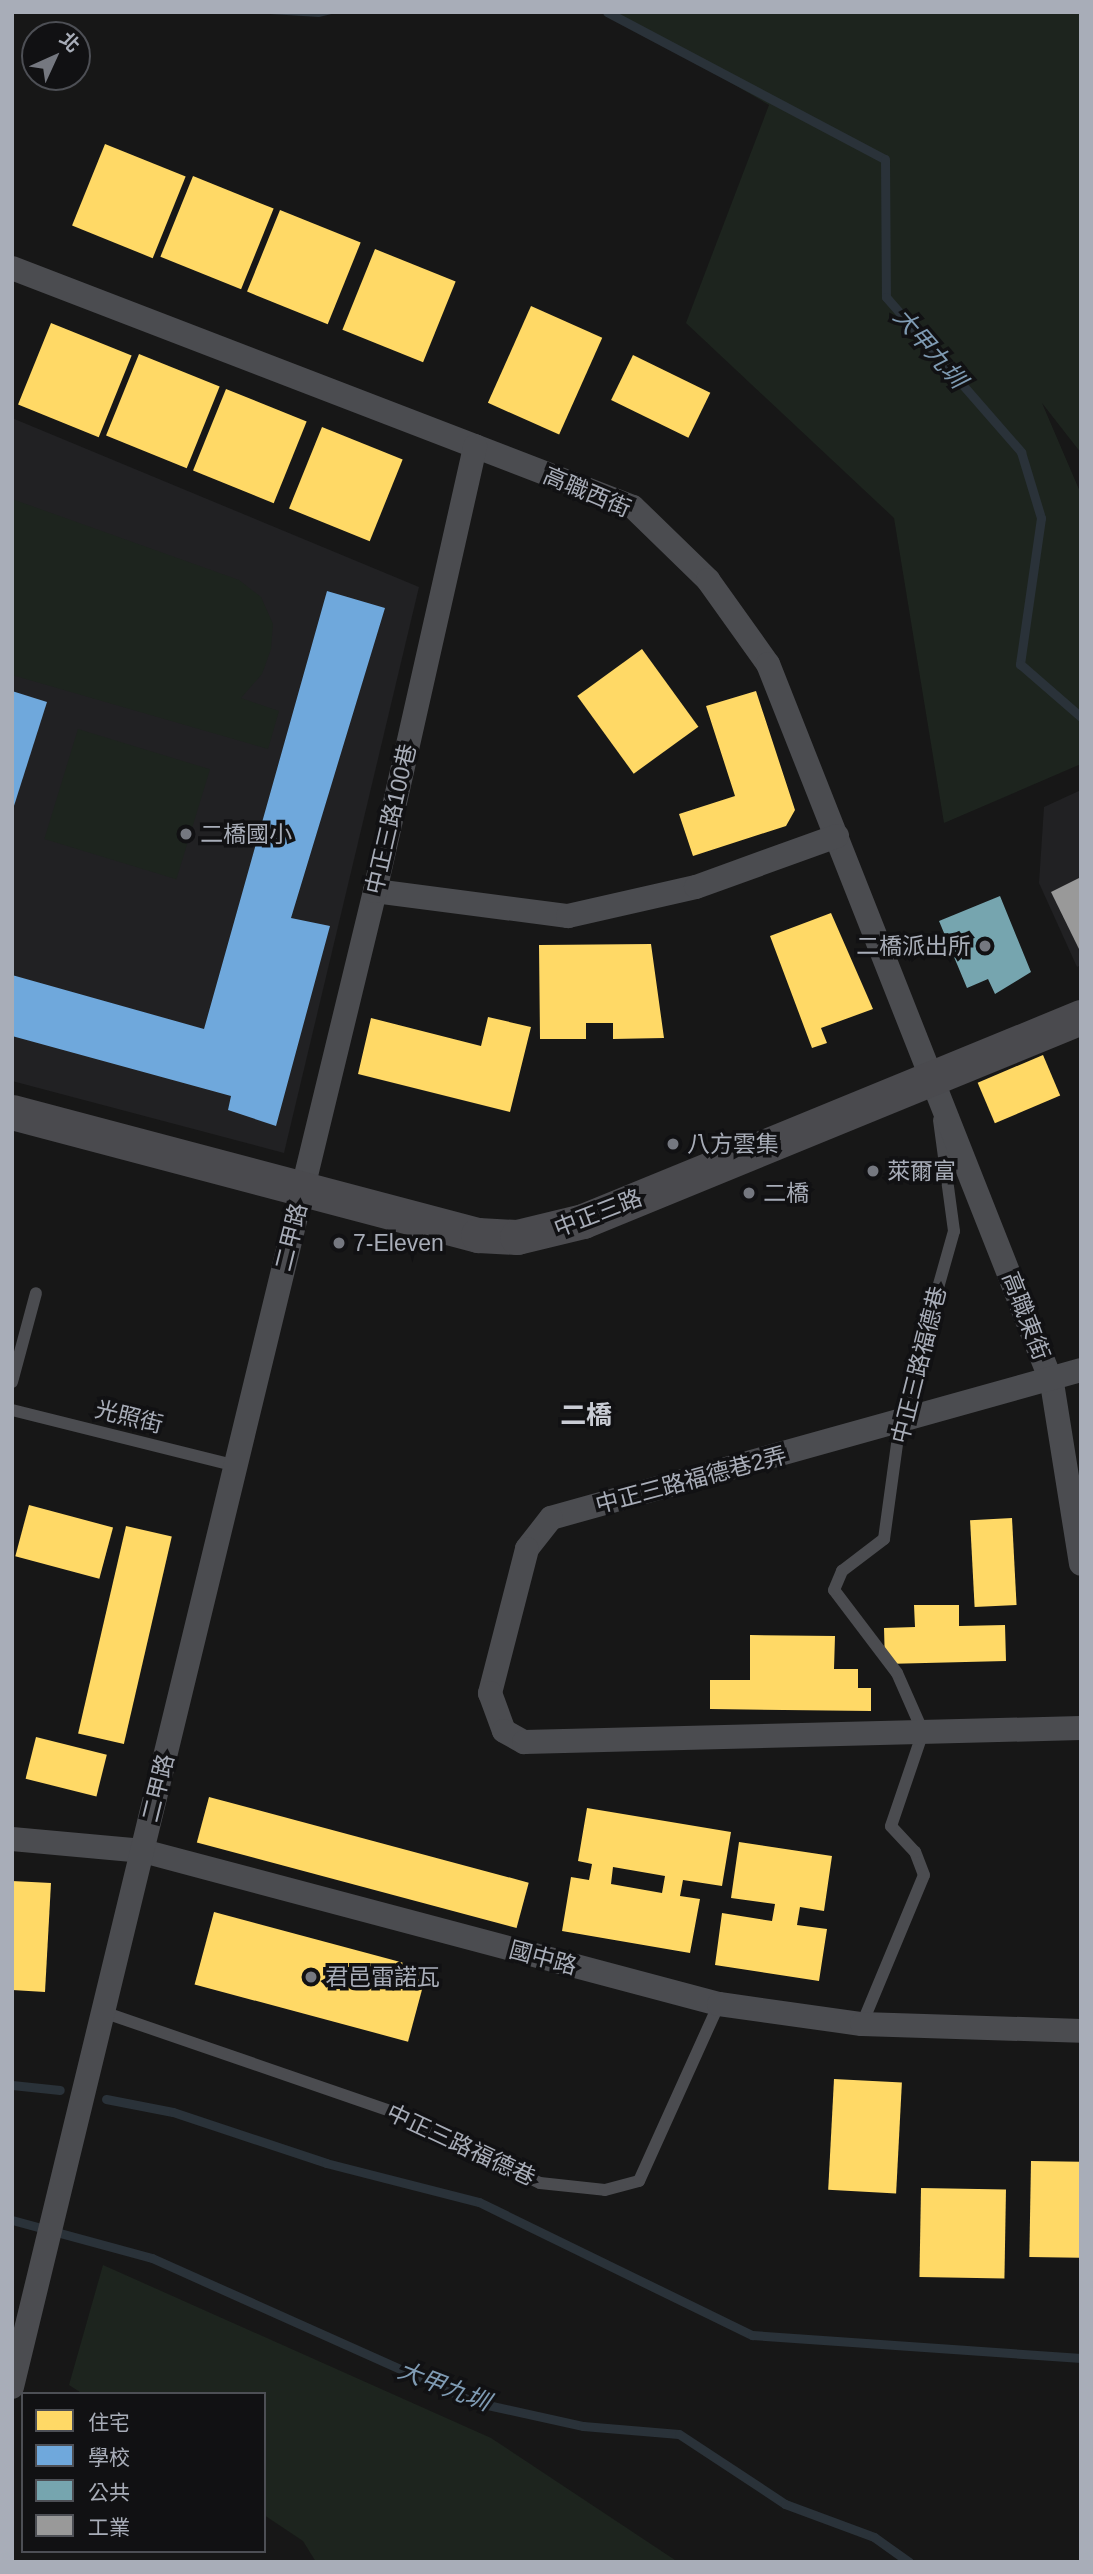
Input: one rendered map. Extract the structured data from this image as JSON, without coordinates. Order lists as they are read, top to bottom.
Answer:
{
  "streets": {
    "street": [
      "高職西街",
      "中正三路100巷",
      "中正三路",
      "二甲路",
      "高職東街",
      "中正三路福德巷2弄",
      "國中路"
    ],
    "lane": ["中正三路福德巷", "光照街"]
  },
  "crossings": [
    ["高職西街", "中正三路100巷"],
    ["高職西街", "中正三路"],
    ["高職西街", "高職東街"],
    ["高職西街", "中正三路福德巷"],
    ["中正三路100巷", "中正三路"],
    ["中正三路100巷", "二甲路"],
    ["中正三路", "二甲路"],
    ["中正三路", "高職東街"],
    ["中正三路", "中正三路福德巷"],
    ["二甲路", "中正三路福德巷"],
    ["二甲路", "光照街"],
    ["二甲路", "國中路"],
    ["高職東街", "中正三路福德巷"],
    ["高職東街", "中正三路福德巷2弄"],
    ["中正三路福德巷", "中正三路福德巷2弄"],
    ["中正三路福德巷", "國中路"]
  ],
  "districts": ["二橋"],
  "water": ["大甲九圳"],
  "places": [
    "二橋國小",
    "二橋派出所",
    "八方雲集",
    "萊爾富",
    "二橋",
    "7-Eleven",
    "君邑雷諾瓦"
  ],
  "legend": [
    "住宅",
    "學校",
    "公共",
    "工業"
  ],
  "north": "top right"
}
